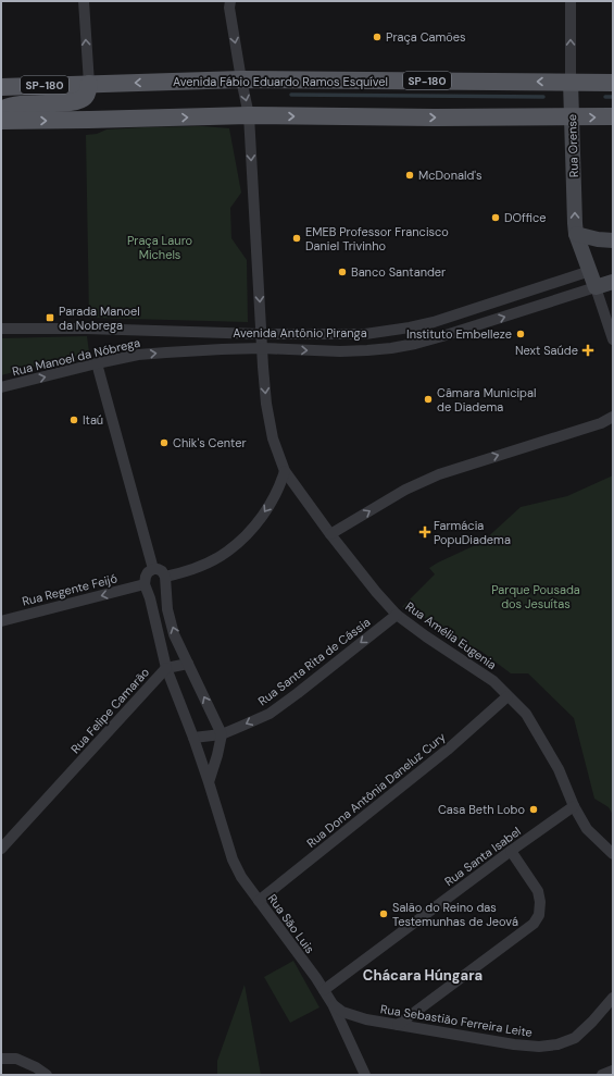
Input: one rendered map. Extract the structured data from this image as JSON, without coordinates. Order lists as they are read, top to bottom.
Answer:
{
  "streets": {
    "main road": [
      "SP-180",
      "Avenida Fábio Eduardo Ramos Esquível",
      "Rua Orense",
      "Avenida Antônio Piranga"
    ],
    "street": [
      "Rua Manoel da Nóbrega",
      "Rua Regente Feijó",
      "Rua Amélia Eugenia",
      "Rua Santa Rita de Cássia",
      "Rua Felipe Camarão",
      "Rua Dona Antônia Daneluz Cury",
      "Rua Santa Isabel",
      "Rua São Luis",
      "Rua Sebastião Ferreira Leite"
    ]
  },
  "crossings": [
    ["Avenida Fábio Eduardo Ramos Esquível", "Rua Orense"],
    ["Avenida Fábio Eduardo Ramos Esquível", "Rua Amélia Eugenia"],
    ["Rua Orense", "Avenida Antônio Piranga"],
    ["Avenida Antônio Piranga", "Rua Manoel da Nóbrega"],
    ["Avenida Antônio Piranga", "Rua Amélia Eugenia"],
    ["Rua Manoel da Nóbrega", "Rua Amélia Eugenia"],
    ["Rua Regente Feijó", "Rua Felipe Camarão"],
    ["Rua Amélia Eugenia", "Rua Santa Rita de Cássia"],
    ["Rua Amélia Eugenia", "Rua Dona Antônia Daneluz Cury"],
    ["Rua Amélia Eugenia", "Rua Santa Isabel"],
    ["Rua Felipe Camarão", "Rua São Luis"],
    ["Rua Dona Antônia Daneluz Cury", "Rua São Luis"],
    ["Rua Santa Isabel", "Rua São Luis"],
    ["Rua São Luis", "Rua Sebastião Ferreira Leite"]
  ],
  "one_way": [
    "Rua Orense",
    "Rua Manoel da Nóbrega",
    "Rua Regente Feijó",
    "Rua Amélia Eugenia",
    "Rua Santa Rita de Cássia"
  ],
  "districts": ["Chácara Húngara"],
  "parks": ["Praça Lauro Michels", "Parque Pousada dos Jesuítas"],
  "places": {
    "other": [
      "Praça Camões",
      "McDonald's",
      "DOffice",
      "EMEB Professor Francisco Daniel Trivinho",
      "Banco Santander",
      "Instituto Embelleze",
      "Câmara Municipal de Diadema",
      "Itaú",
      "Chik's Center",
      "Casa Beth Lobo",
      "Salão do Reino das Testemunhas de Jeová"
    ],
    "transit": ["Parada Manoel da Nobrega"],
    "health": ["Next Saúde", "Farmácia PopuDiadema"]
  }
}
